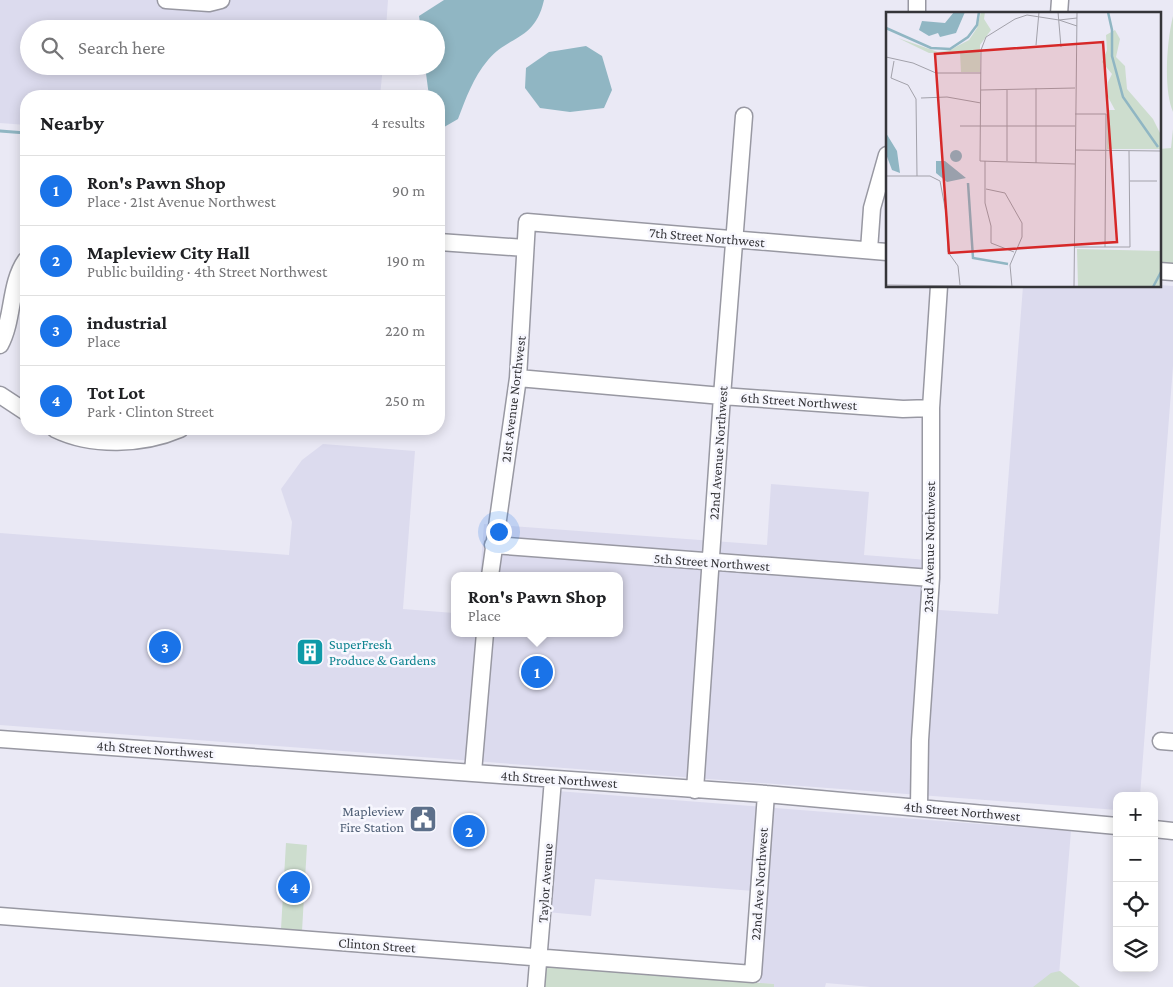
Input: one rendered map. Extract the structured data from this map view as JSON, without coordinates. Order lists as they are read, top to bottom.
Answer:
{
  "streets": {
    "street": [
      "7th Street Northwest",
      "21st Avenue Northwest",
      "6th Street Northwest",
      "22nd Avenue Northwest",
      "23rd Avenue Northwest",
      "5th Street Northwest",
      "4th Street Northwest",
      "Taylor Avenue",
      "22nd Ave Northwest",
      "Clinton Street"
    ]
  },
  "crossings": [
    ["7th Street Northwest", "21st Avenue Northwest"],
    ["7th Street Northwest", "22nd Avenue Northwest"],
    ["21st Avenue Northwest", "6th Street Northwest"],
    ["21st Avenue Northwest", "5th Street Northwest"],
    ["6th Street Northwest", "22nd Avenue Northwest"],
    ["6th Street Northwest", "23rd Avenue Northwest"],
    ["22nd Avenue Northwest", "5th Street Northwest"],
    ["22nd Avenue Northwest", "4th Street Northwest"],
    ["23rd Avenue Northwest", "5th Street Northwest"],
    ["23rd Avenue Northwest", "4th Street Northwest"],
    ["4th Street Northwest", "Taylor Avenue"],
    ["4th Street Northwest", "22nd Ave Northwest"],
    ["Taylor Avenue", "Clinton Street"],
    ["22nd Ave Northwest", "Clinton Street"]
  ],
  "places": {
    "building": ["SuperFresh Produce & Gardens"],
    "public building": ["Mapleview Fire Station"]
  },
  "page": {
    "search": "Search here",
    "heading": ["Nearby", "4 results"],
    "list": [
      {
        "mark": "1",
        "name": "Ron's Pawn Shop",
        "note": "Place · 21st Avenue Northwest",
        "value": "90 m"
      },
      {
        "mark": "2",
        "name": "Mapleview City Hall",
        "note": "Public building · 4th Street Northwest",
        "value": "190 m"
      },
      {
        "mark": "3",
        "name": "industrial",
        "note": "Place",
        "value": "220 m"
      },
      {
        "mark": "4",
        "name": "Tot Lot",
        "note": "Park · Clinton Street",
        "value": "250 m"
      }
    ],
    "popup": ["Ron's Pawn Shop", "Place"],
    "pins": [
      "3",
      "1",
      "2",
      "4"
    ],
    "map_buttons": ["+", "−"]
  }
}
